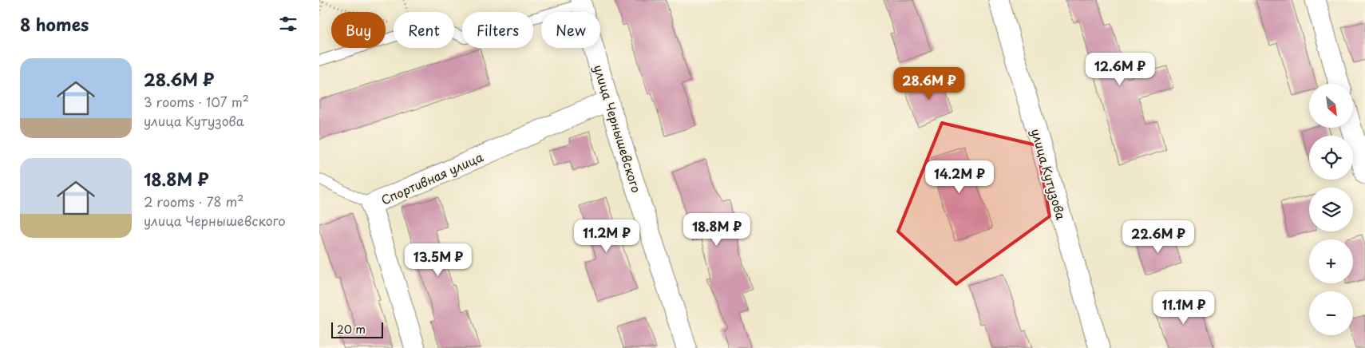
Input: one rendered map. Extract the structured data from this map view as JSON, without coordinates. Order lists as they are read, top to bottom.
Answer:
{
  "streets": {
    "street": ["улица Чернышевского", "улица Кутузова", "Спортивная улица"]
  },
  "crossings": [
    ["улица Чернышевского", "Спортивная улица"]
  ],
  "scale_bar": "20 m",
  "north": "bottom right",
  "page": {
    "heading": "8 homes",
    "chip": [
      "Buy",
      "Rent",
      "Filters",
      "New"
    ],
    "list": [
      {
        "name": "28.6M ₽",
        "note": "3 rooms · 107 m² · улица Кутузова"
      },
      {
        "name": "18.8M ₽",
        "note": "2 rooms · 78 m² · улица Чернышевского"
      }
    ],
    "price": [
      "12.6M ₽",
      "28.6M ₽",
      "14.2M ₽",
      "18.8M ₽",
      "11.2M ₽",
      "22.6M ₽",
      "13.5M ₽",
      "11.1M ₽"
    ],
    "map_buttons": ["+", "−"],
    "scale": "20 m"
  }
}
